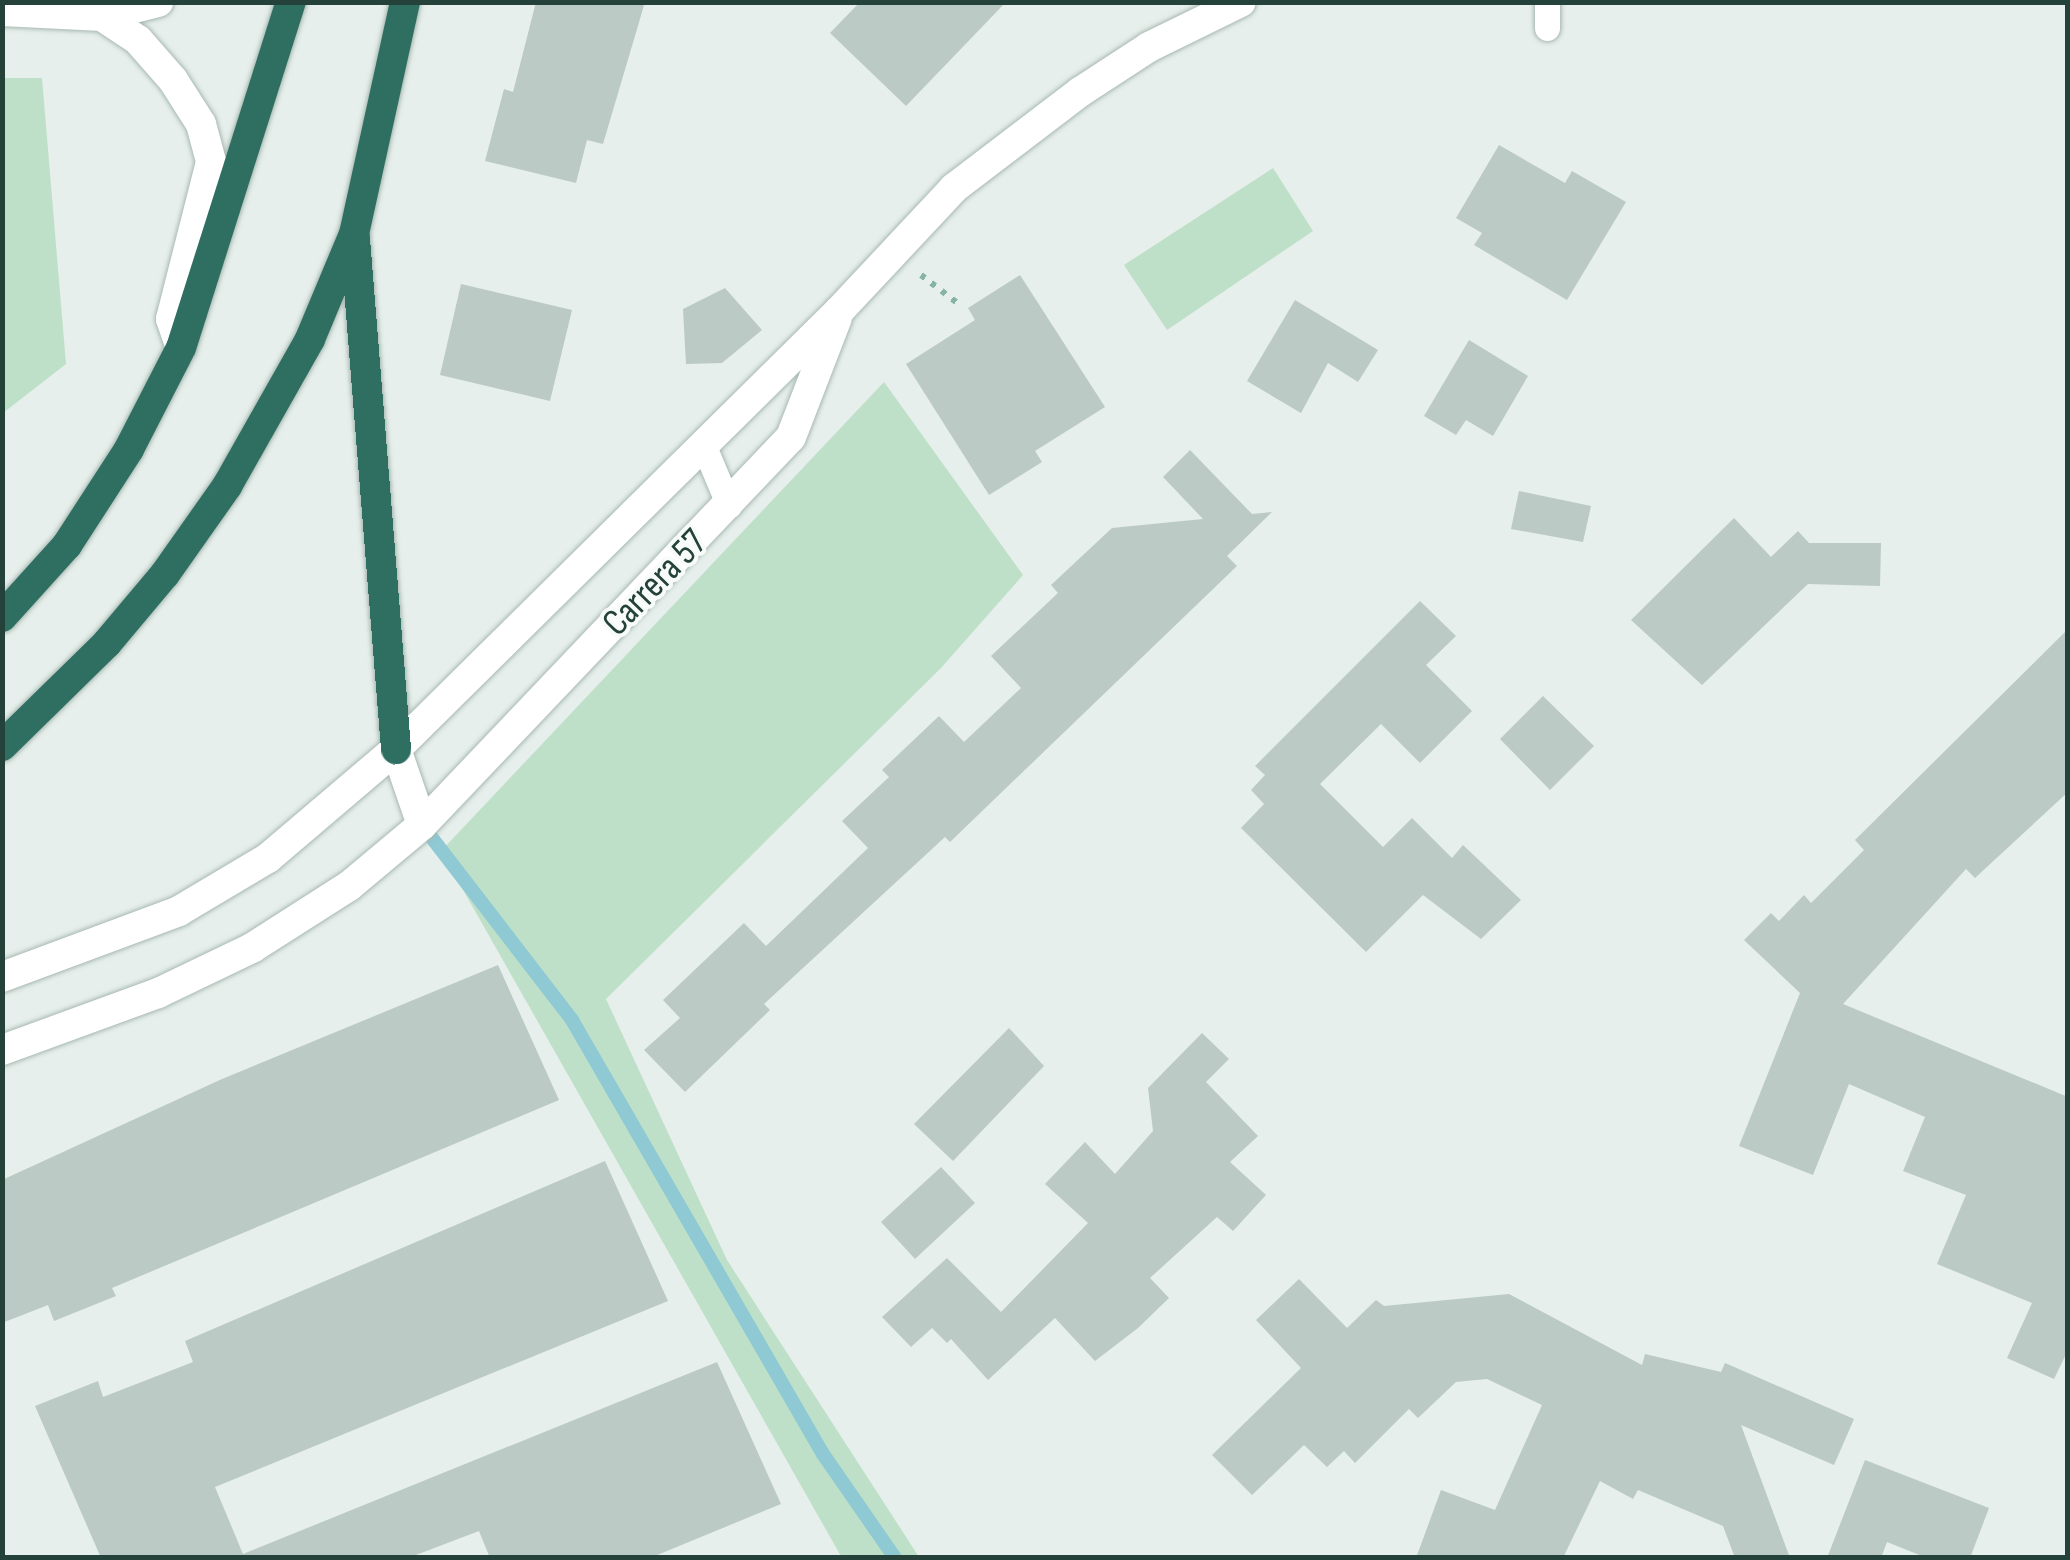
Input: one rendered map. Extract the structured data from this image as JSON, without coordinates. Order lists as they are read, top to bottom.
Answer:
{
  "streets": {
    "street": ["Carrera 57"]
  }
}
